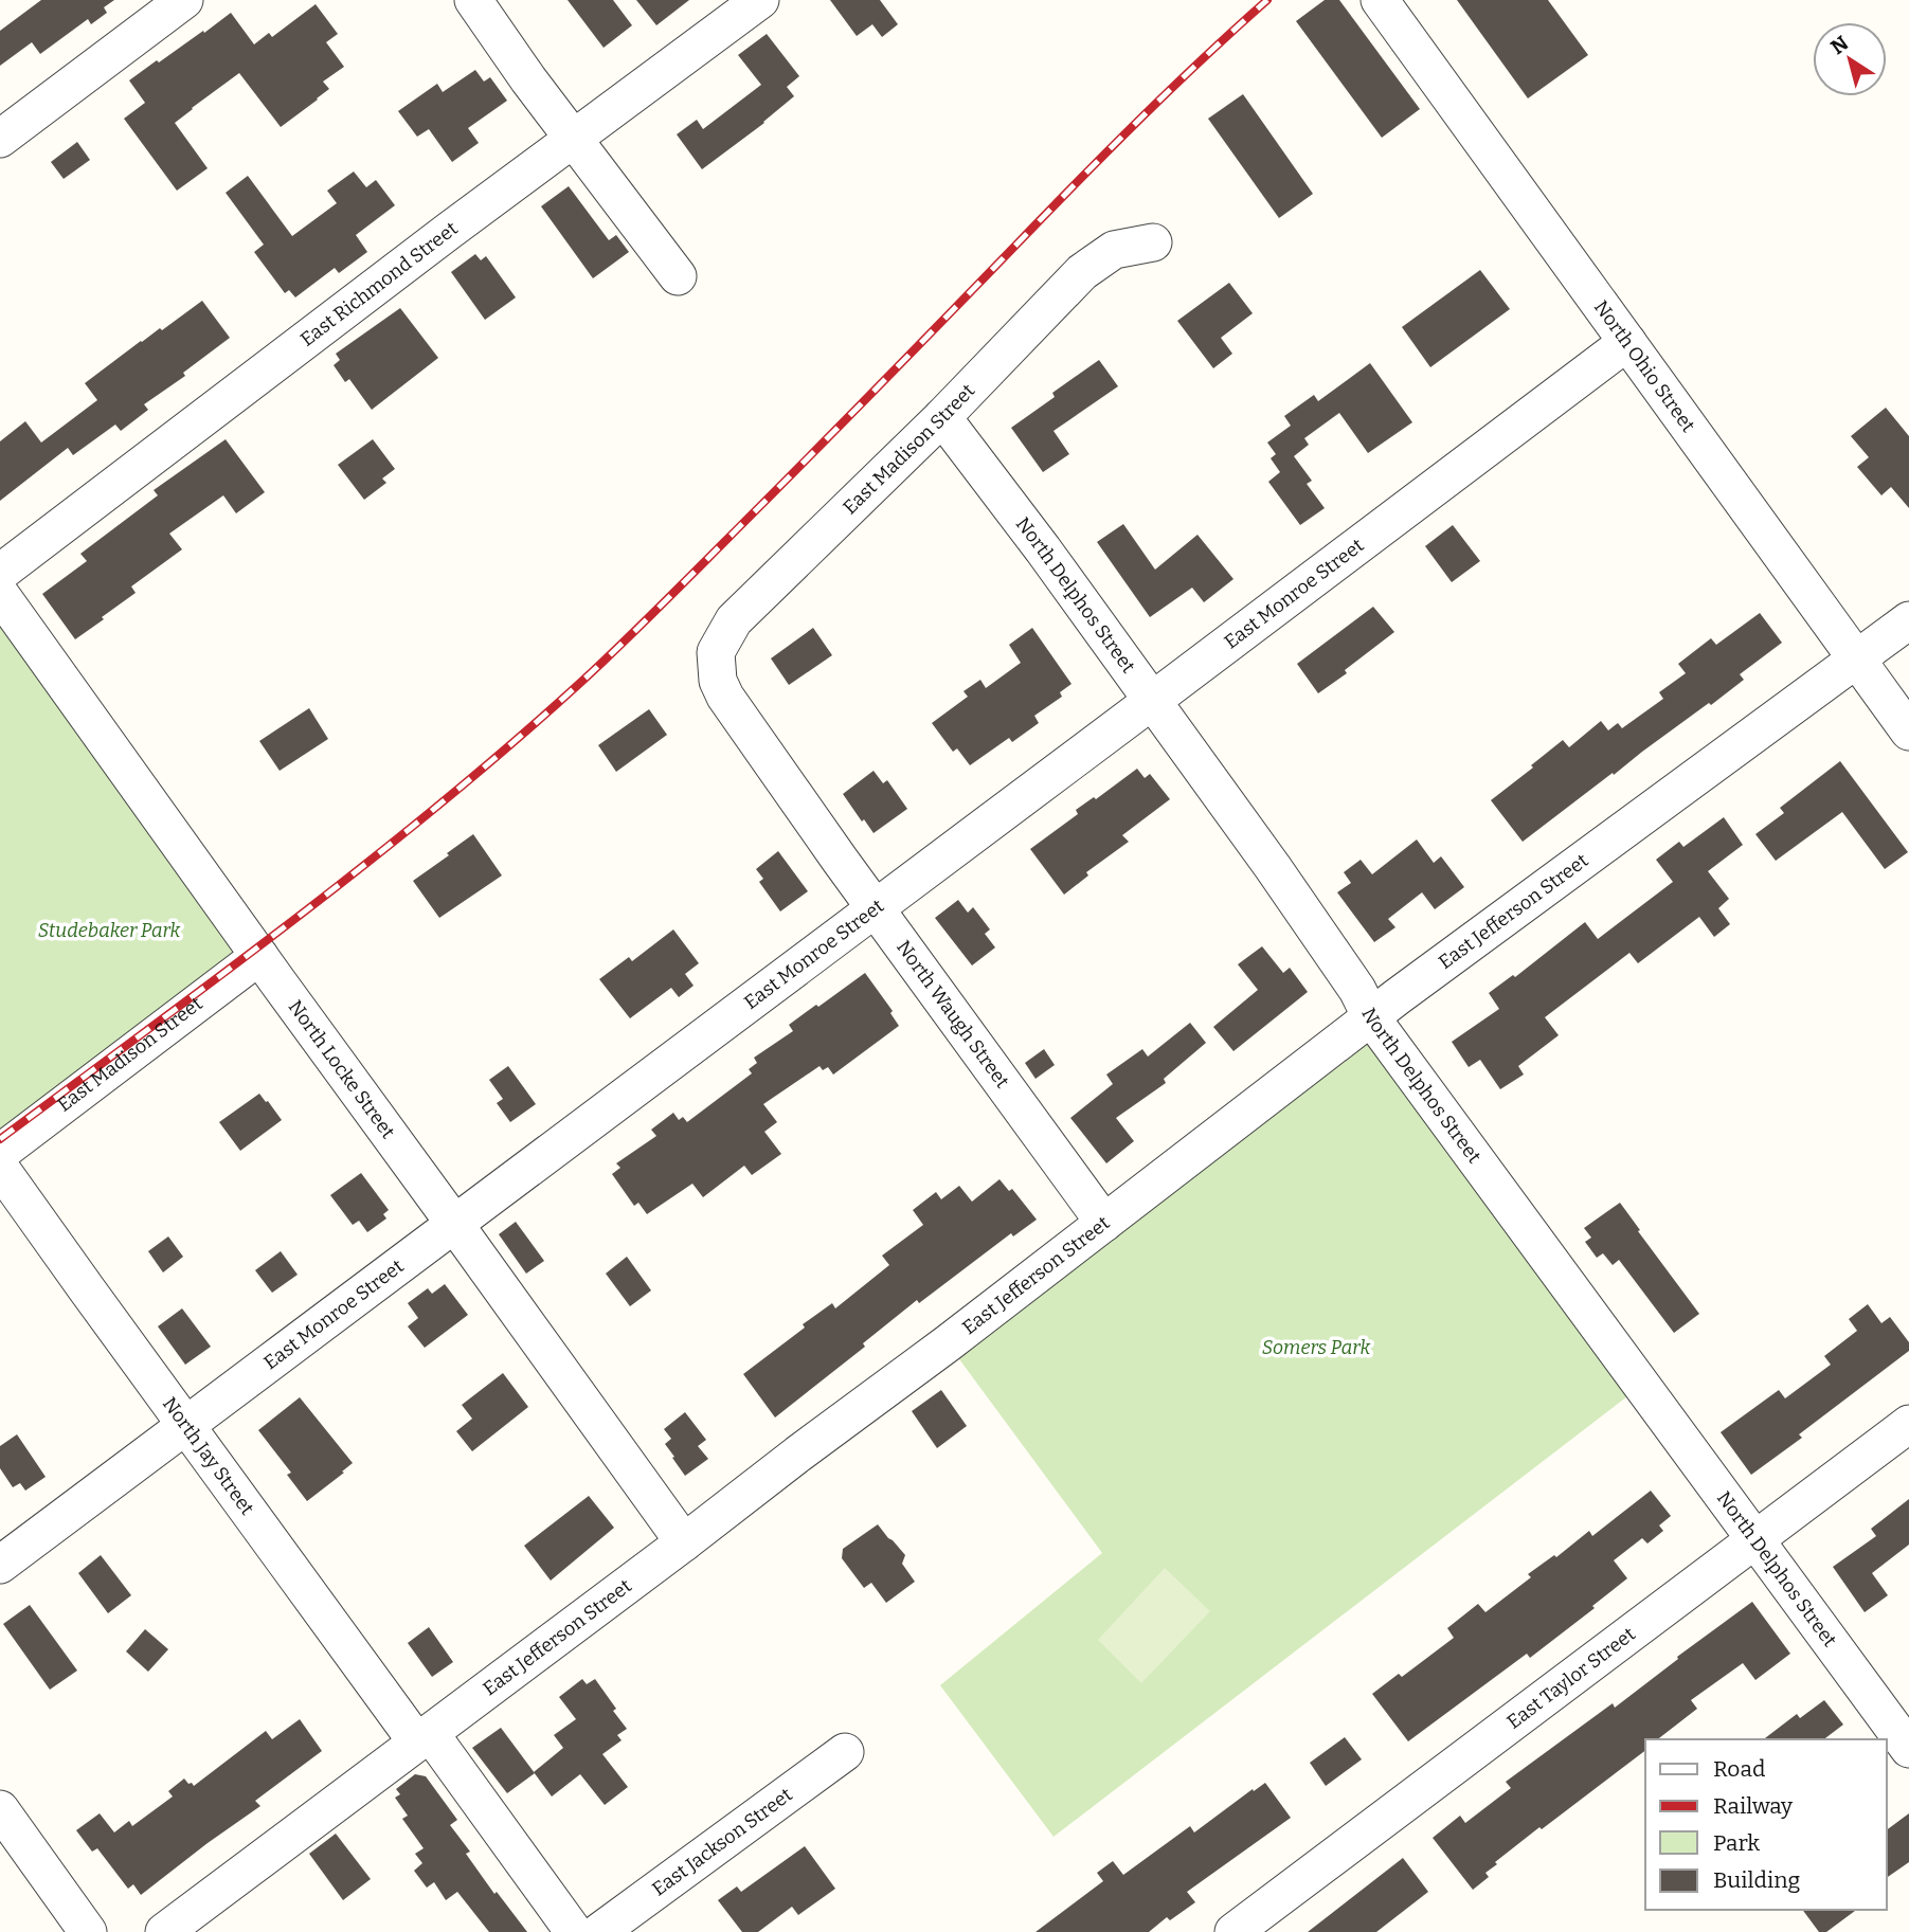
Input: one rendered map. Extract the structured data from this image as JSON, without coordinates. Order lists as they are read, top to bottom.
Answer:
{
  "streets": {
    "street": [
      "East Richmond Street",
      "North Ohio Street",
      "East Madison Street",
      "East Monroe Street",
      "North Delphos Street",
      "East Jefferson Street",
      "North Waugh Street",
      "North Locke Street",
      "North Jay Street",
      "East Taylor Street",
      "East Jackson Street"
    ]
  },
  "crossings": [
    ["North Ohio Street", "East Monroe Street"],
    ["North Ohio Street", "East Jefferson Street"],
    ["East Madison Street", "North Delphos Street"],
    ["East Madison Street", "North Waugh Street"],
    ["East Madison Street", "North Locke Street"],
    ["East Monroe Street", "North Delphos Street"],
    ["East Monroe Street", "North Waugh Street"],
    ["East Monroe Street", "North Locke Street"],
    ["East Monroe Street", "North Jay Street"],
    ["North Delphos Street", "East Jefferson Street"],
    ["North Delphos Street", "East Taylor Street"],
    ["East Jefferson Street", "North Waugh Street"],
    ["East Jefferson Street", "North Locke Street"],
    ["East Jefferson Street", "North Jay Street"]
  ],
  "parks": ["Studebaker Park", "Somers Park"],
  "legend": [
    "Road",
    "Railway",
    "Park",
    "Building"
  ],
  "north": "top left"
}
